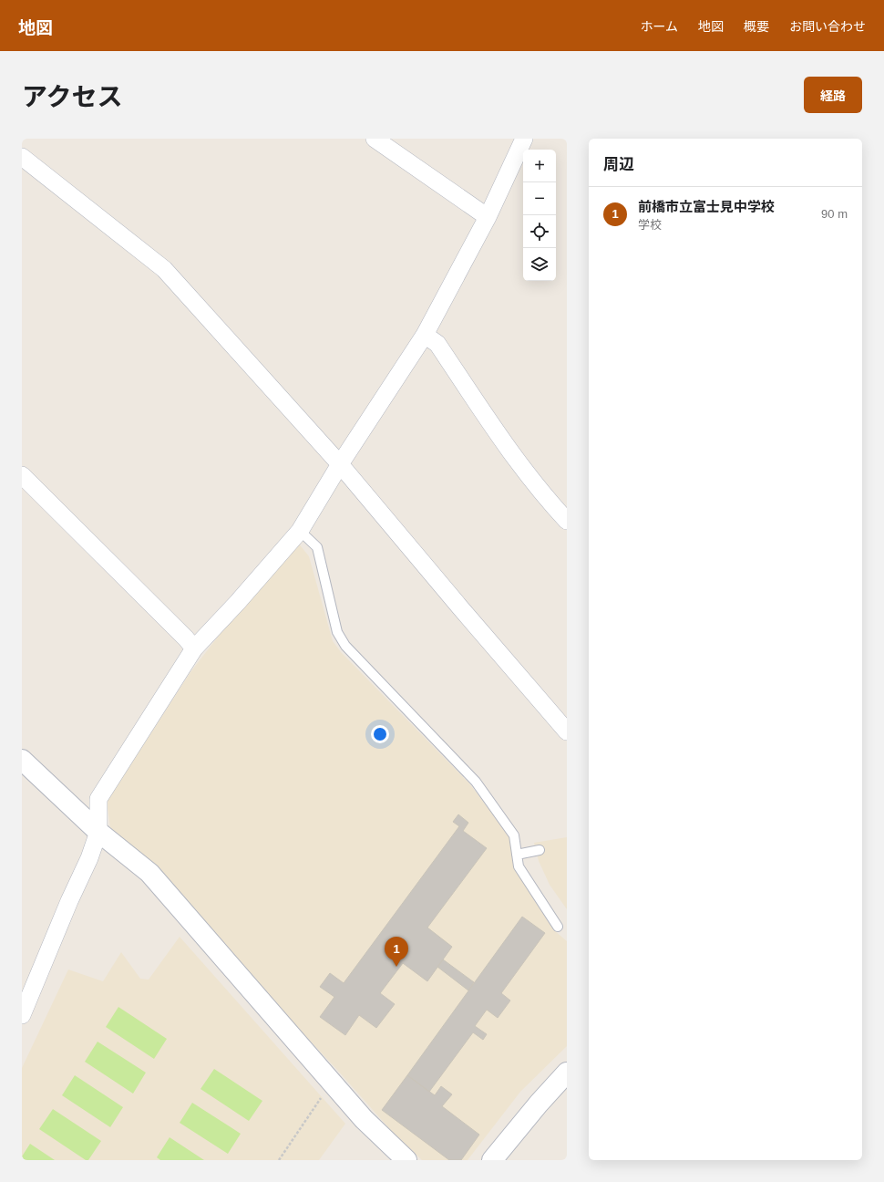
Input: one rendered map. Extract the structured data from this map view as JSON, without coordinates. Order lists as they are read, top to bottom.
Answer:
{
  "page": {
    "header": "地図",
    "nav": [
      "ホーム",
      "地図",
      "概要",
      "お問い合わせ"
    ],
    "title": "アクセス",
    "buttons": "経路",
    "heading": "周辺",
    "map_buttons": ["+", "−"],
    "list": [
      {
        "mark": "1",
        "name": "前橋市立富士見中学校",
        "note": "学校",
        "value": "90 m"
      }
    ],
    "pins": "1"
  }
}
